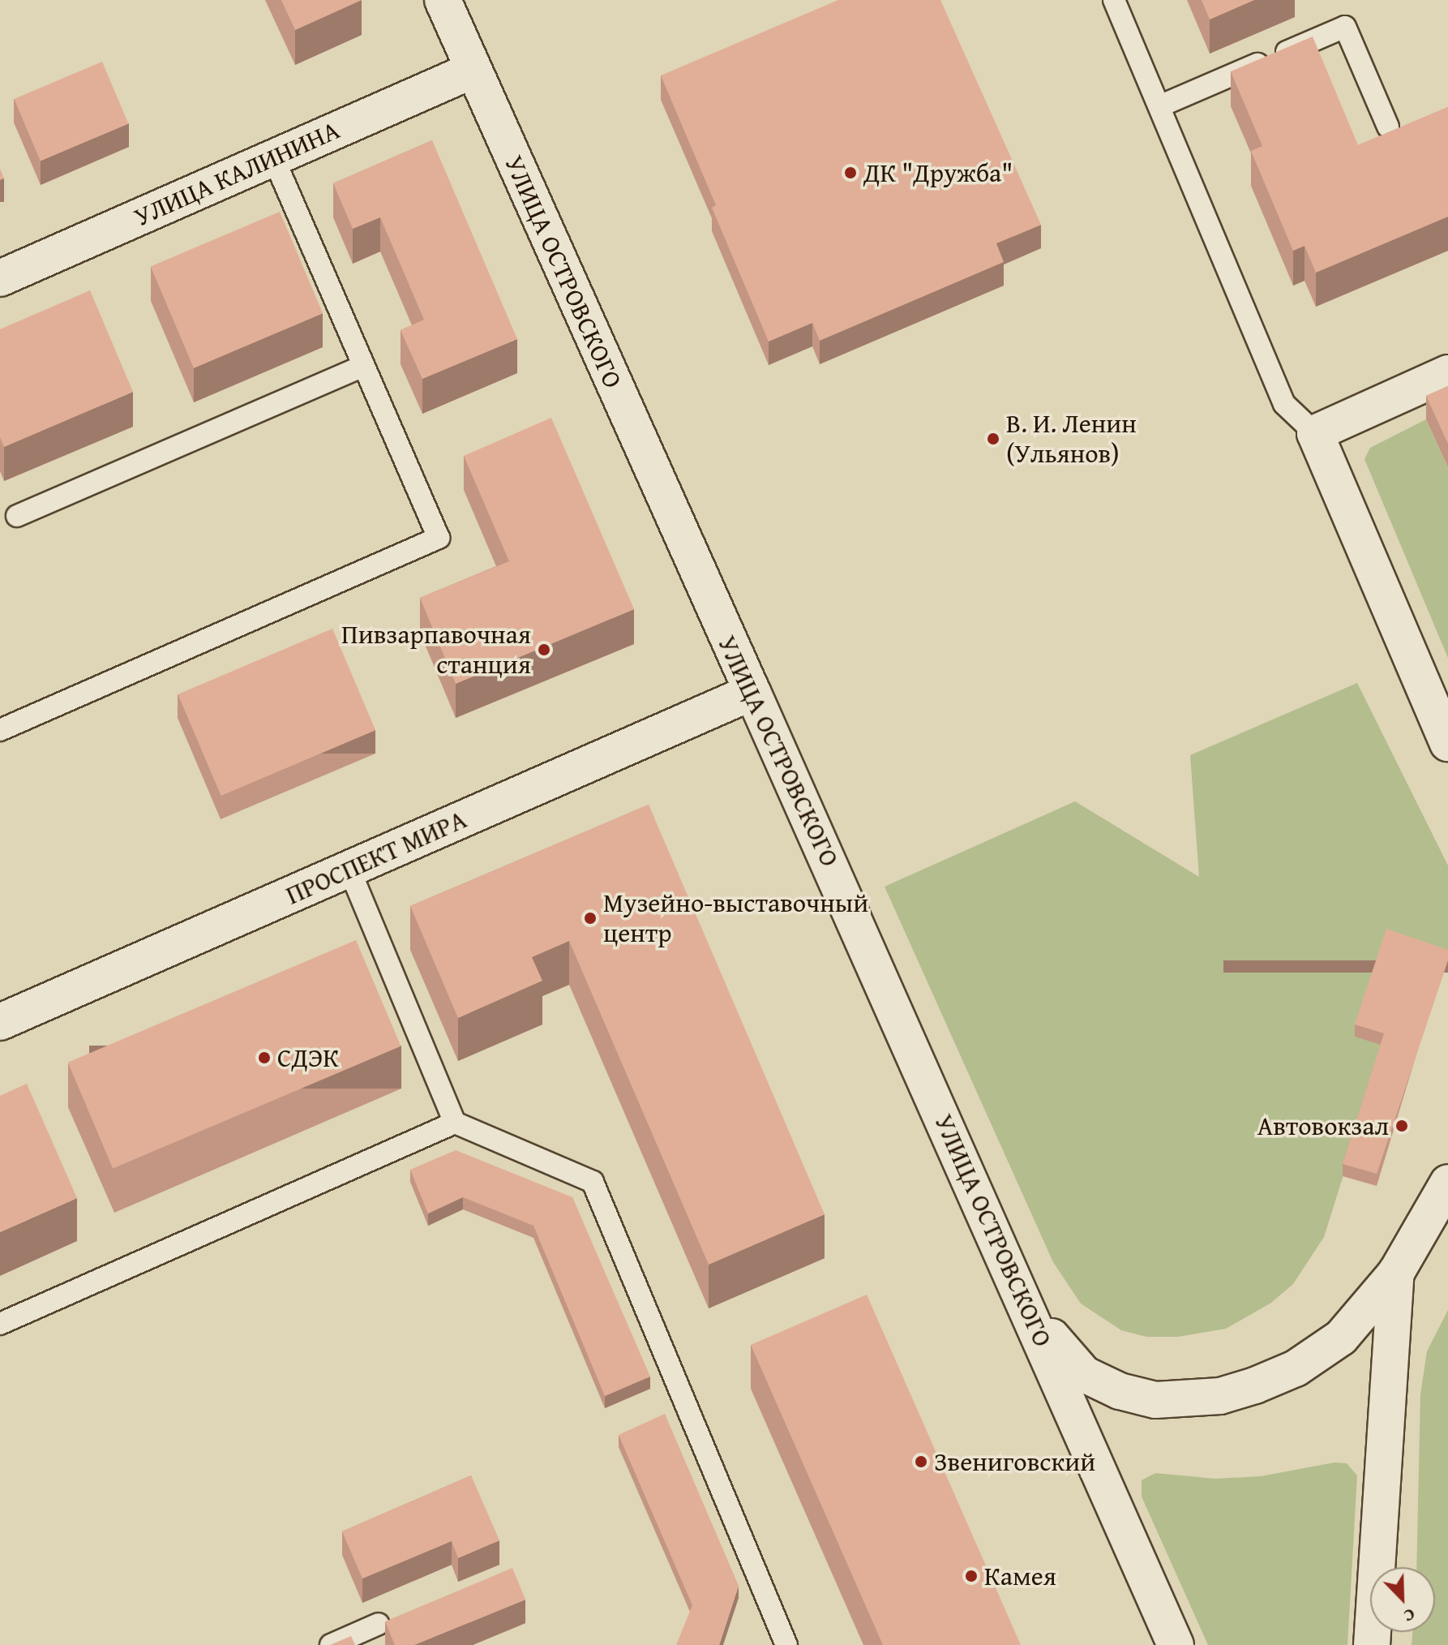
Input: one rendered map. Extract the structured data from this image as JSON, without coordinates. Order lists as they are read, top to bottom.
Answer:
{
  "streets": {
    "street": ["УЛИЦА КАЛИНИНА", "УЛИЦА ОСТРОВСКОГО", "ПРОСПЕКТ МИРА"]
  },
  "crossings": [
    ["УЛИЦА КАЛИНИНА", "УЛИЦА ОСТРОВСКОГО"],
    ["УЛИЦА ОСТРОВСКОГО", "ПРОСПЕКТ МИРА"]
  ],
  "places": [
    "ДК \"Дружба\"",
    "В. И. Ленин (Ульянов)",
    "Пивзарпавочная станция",
    "Музейно-выставочный центр",
    "СДЭК",
    "Автовокзал",
    "Звениговский",
    "Камея"
  ],
  "north": "bottom right"
}
